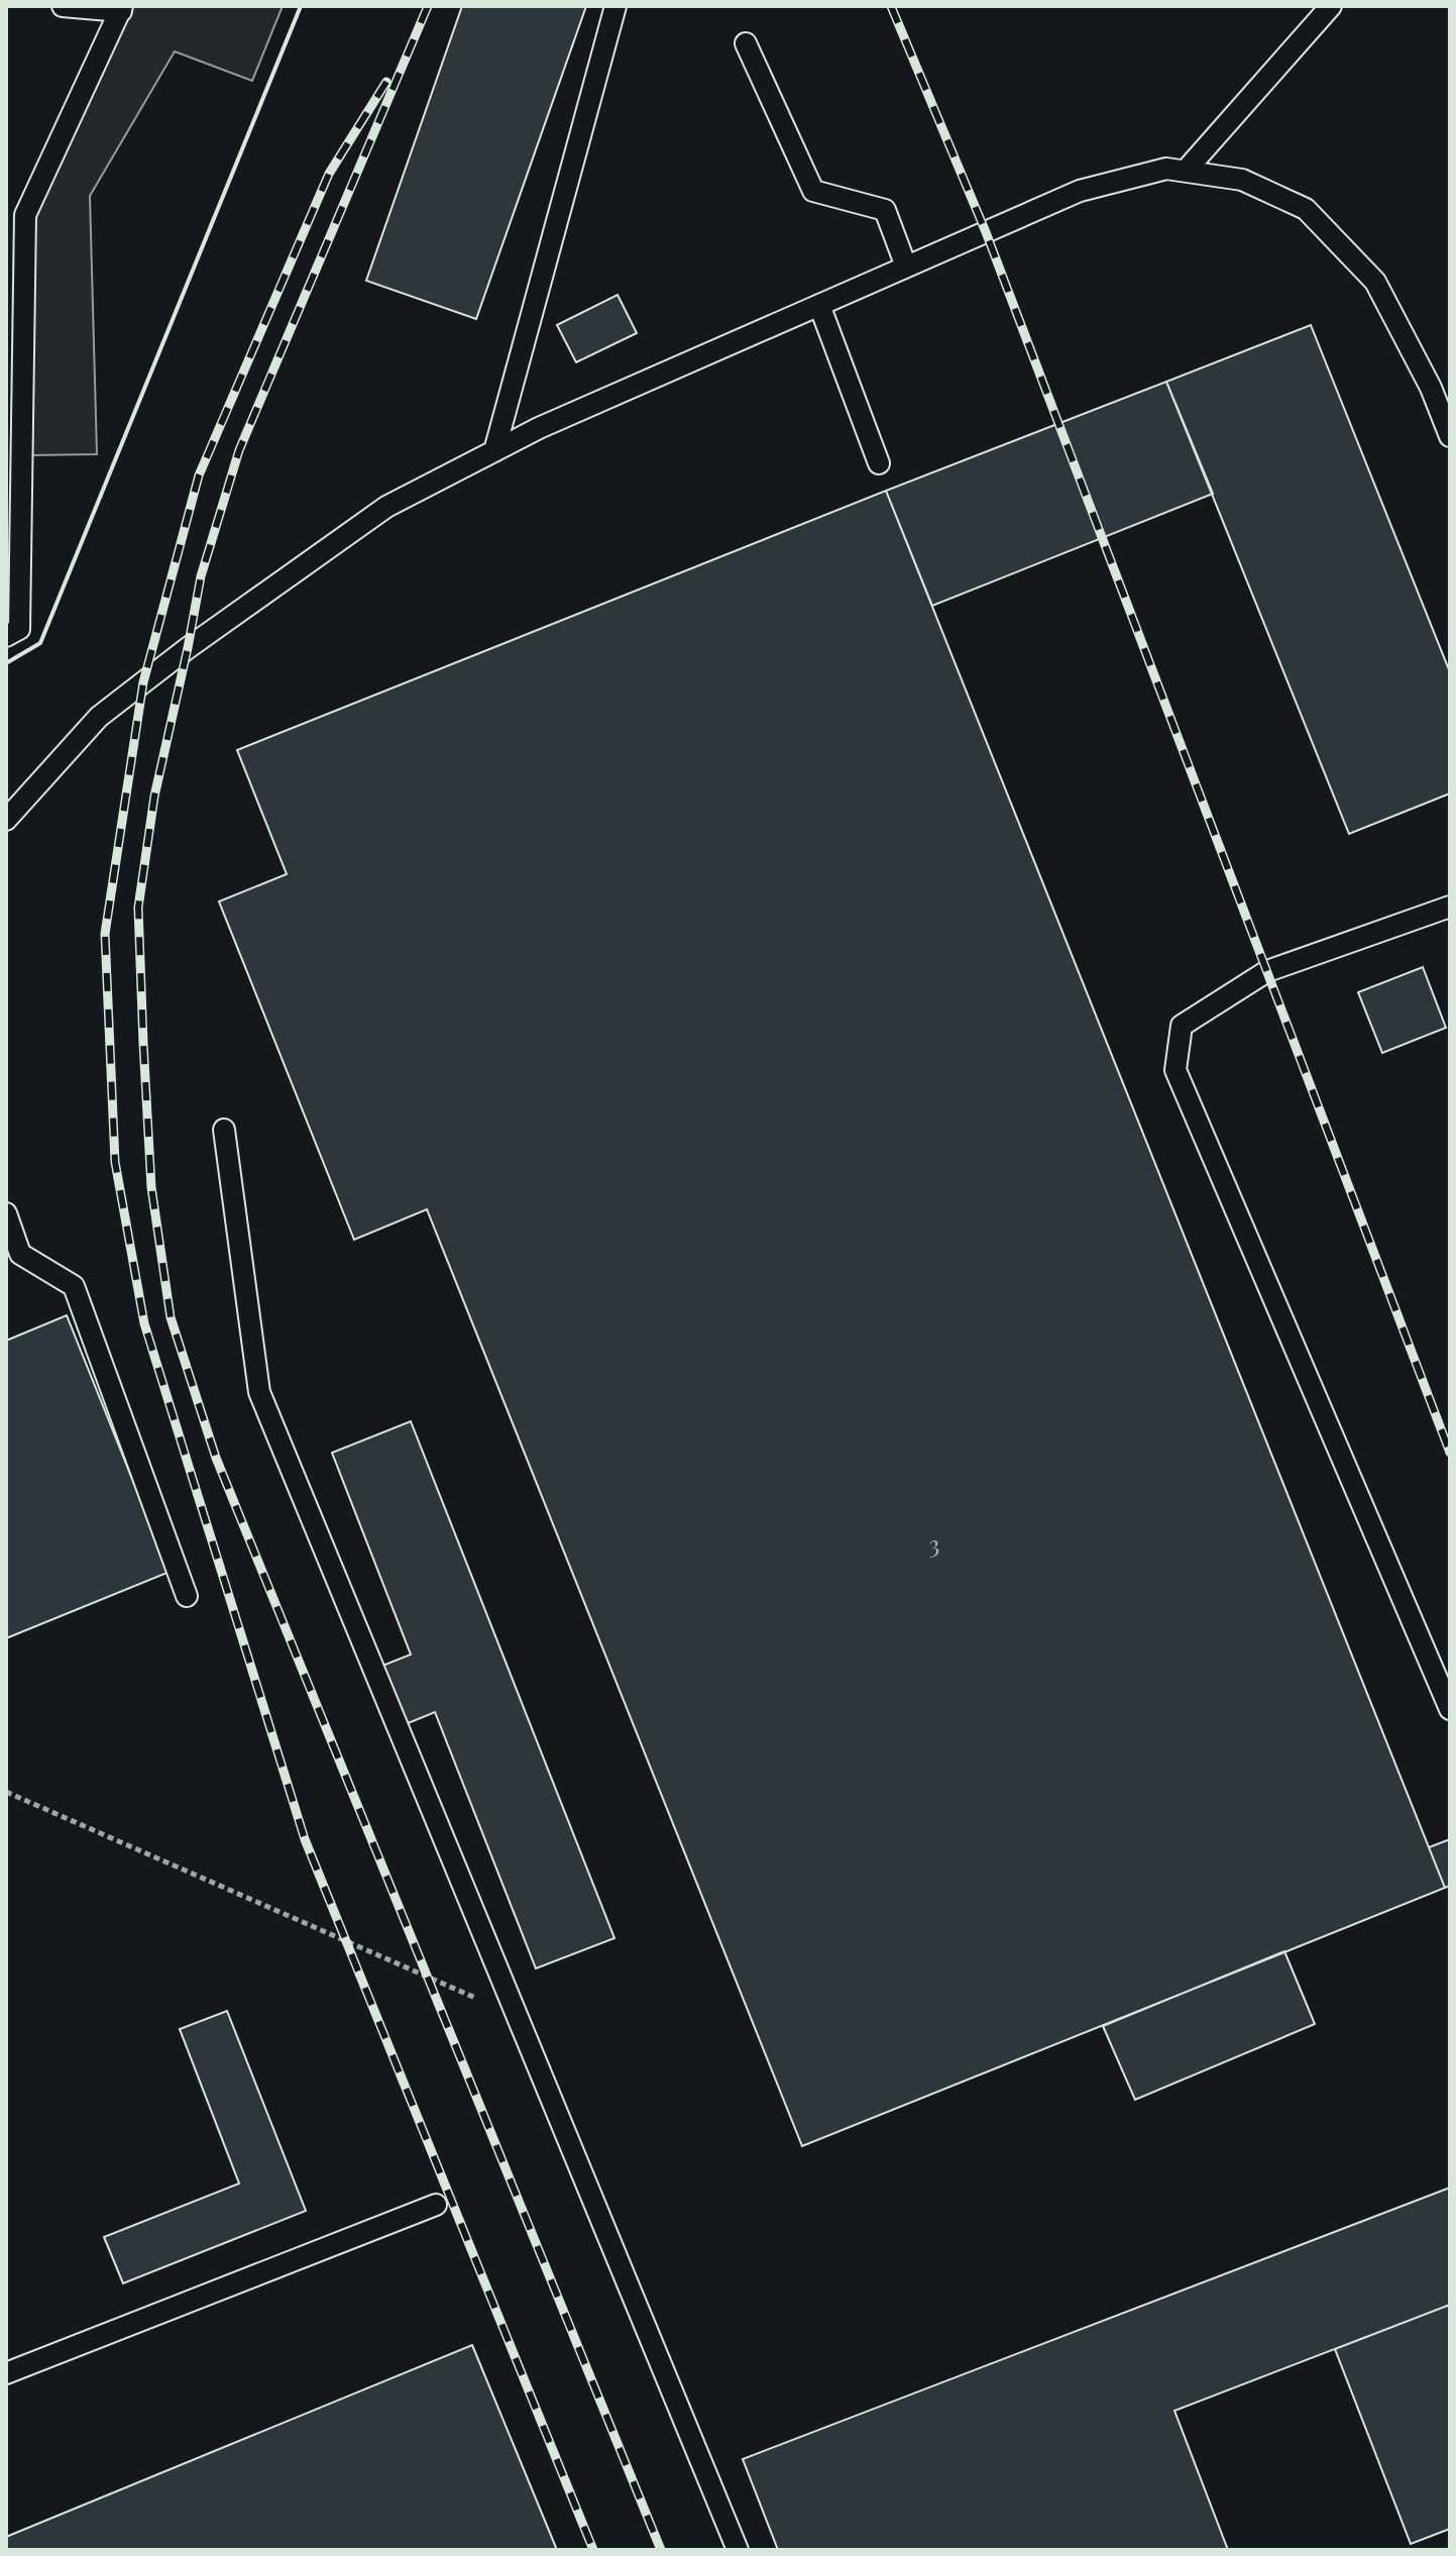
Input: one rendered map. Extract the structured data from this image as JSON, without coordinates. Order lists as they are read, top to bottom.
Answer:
{
  "house_numbers": ["3"]
}
